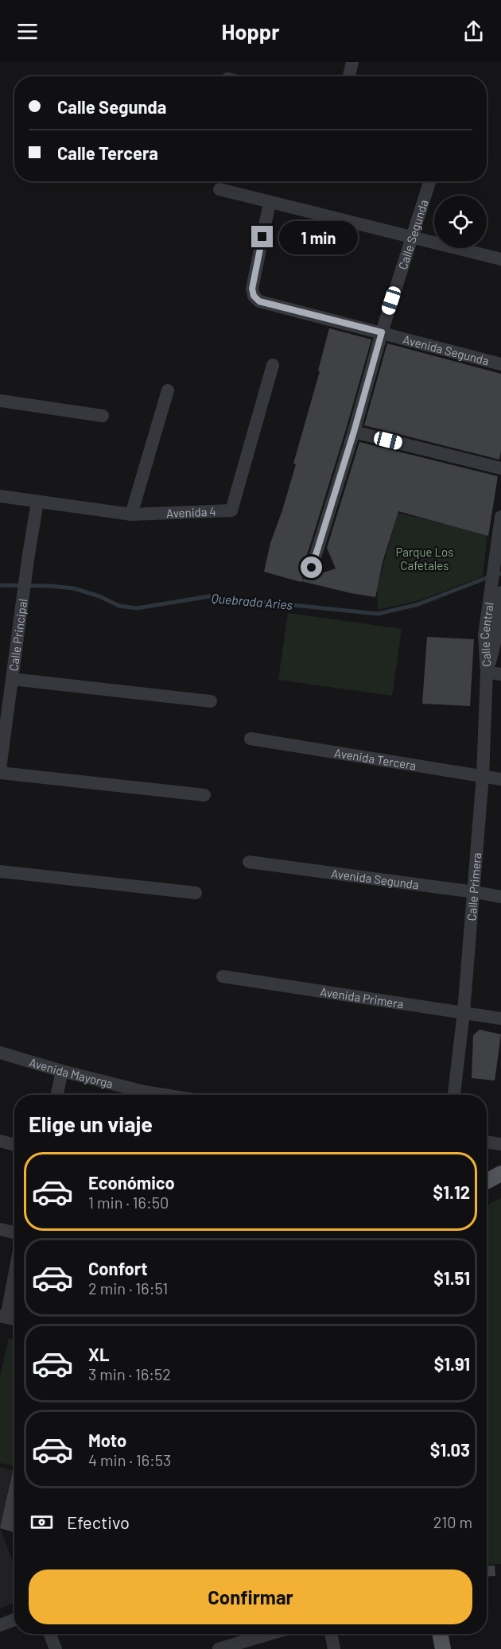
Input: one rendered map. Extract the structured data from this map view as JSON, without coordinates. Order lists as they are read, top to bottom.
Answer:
{
  "streets": {
    "street": [
      "Calle Segunda",
      "Avenida Segunda",
      "Avenida 4",
      "Calle Central",
      "Calle Principal",
      "Avenida Tercera",
      "Calle Primera",
      "Avenida Primera",
      "Avenida Mayorga"
    ]
  },
  "crossings": [
    ["Calle Segunda", "Avenida Segunda"],
    ["Avenida Segunda", "Calle Primera"],
    ["Avenida 4", "Calle Principal"],
    ["Calle Central", "Calle Primera"],
    ["Avenida Tercera", "Calle Primera"],
    ["Calle Primera", "Avenida Primera"]
  ],
  "water": ["Quebrada Aries"],
  "parks": ["Parque Los Cafetales"],
  "page": {
    "header": "Hoppr",
    "banner": ["Calle Segunda", "Calle Tercera"],
    "bubble": "1 min",
    "heading": "Elige un viaje",
    "list": [
      {
        "name": "Económico",
        "note": "1 min · 16:50",
        "value": "$1.12"
      },
      {
        "name": "Confort",
        "note": "2 min · 16:51",
        "value": "$1.51"
      },
      {
        "name": "XL",
        "note": "3 min · 16:52",
        "value": "$1.91"
      },
      {
        "name": "Moto",
        "note": "4 min · 16:53",
        "value": "$1.03"
      }
    ],
    "pay": ["Efectivo", "210 m"],
    "buttons": "Confirmar"
  }
}
